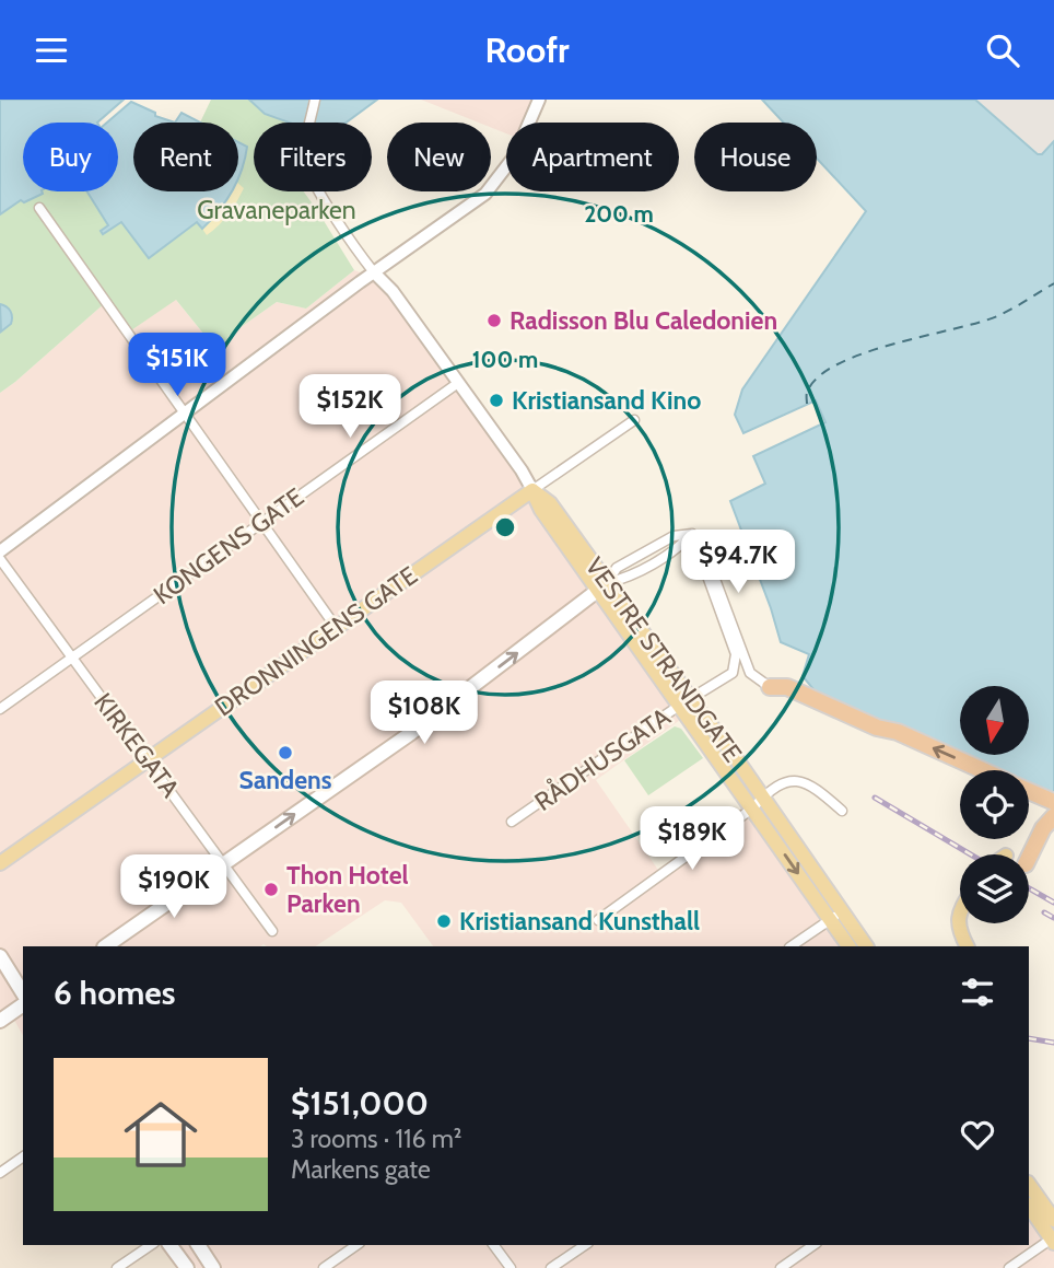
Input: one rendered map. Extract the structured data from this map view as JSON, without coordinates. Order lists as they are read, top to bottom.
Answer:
{
  "streets": {
    "main road": ["DRONNINGENS GATE", "VESTRE STRANDGATE"],
    "street": ["KONGENS GATE", "KIRKEGATA", "RÅDHUSGATA"]
  },
  "crossings": [
    ["KONGENS GATE", "VESTRE STRANDGATE"],
    ["KONGENS GATE", "KIRKEGATA"],
    ["DRONNINGENS GATE", "VESTRE STRANDGATE"],
    ["DRONNINGENS GATE", "KIRKEGATA"],
    ["VESTRE STRANDGATE", "RÅDHUSGATA"]
  ],
  "parks": ["Gravaneparken"],
  "places": [
    "Radisson Blu Caledonien",
    "Kristiansand Kino",
    "Sandens",
    "Thon Hotel Parken",
    "Kristiansand Kunsthall"
  ],
  "north": "bottom",
  "page": {
    "header": "Roofr",
    "chip": [
      "Buy",
      "Rent",
      "Filters",
      "New",
      "Apartment",
      "House"
    ],
    "price": [
      "$151K",
      "$152K",
      "$94.7K",
      "$108K",
      "$189K",
      "$190K"
    ],
    "heading": "6 homes",
    "list": [
      {
        "name": "$151,000",
        "note": "3 rooms · 116 m² · Markens gate"
      }
    ]
  },
  "rings": ["200 m", "100 m"]
}
